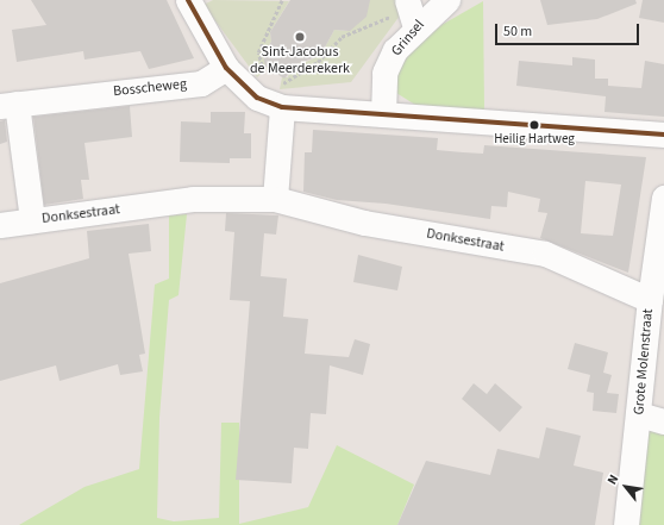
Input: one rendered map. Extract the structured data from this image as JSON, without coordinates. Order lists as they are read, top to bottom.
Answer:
{
  "streets": {
    "street": [
      "Grinsel",
      "Bosscheweg",
      "Donksestraat",
      "Grote Molenstraat"
    ]
  },
  "crossings": [
    ["Donksestraat", "Grote Molenstraat"]
  ],
  "places": ["Sint-Jacobus de Meerderekerk", "Heilig Hartweg"],
  "scale_bar": "50 m",
  "north": "top left"
}
